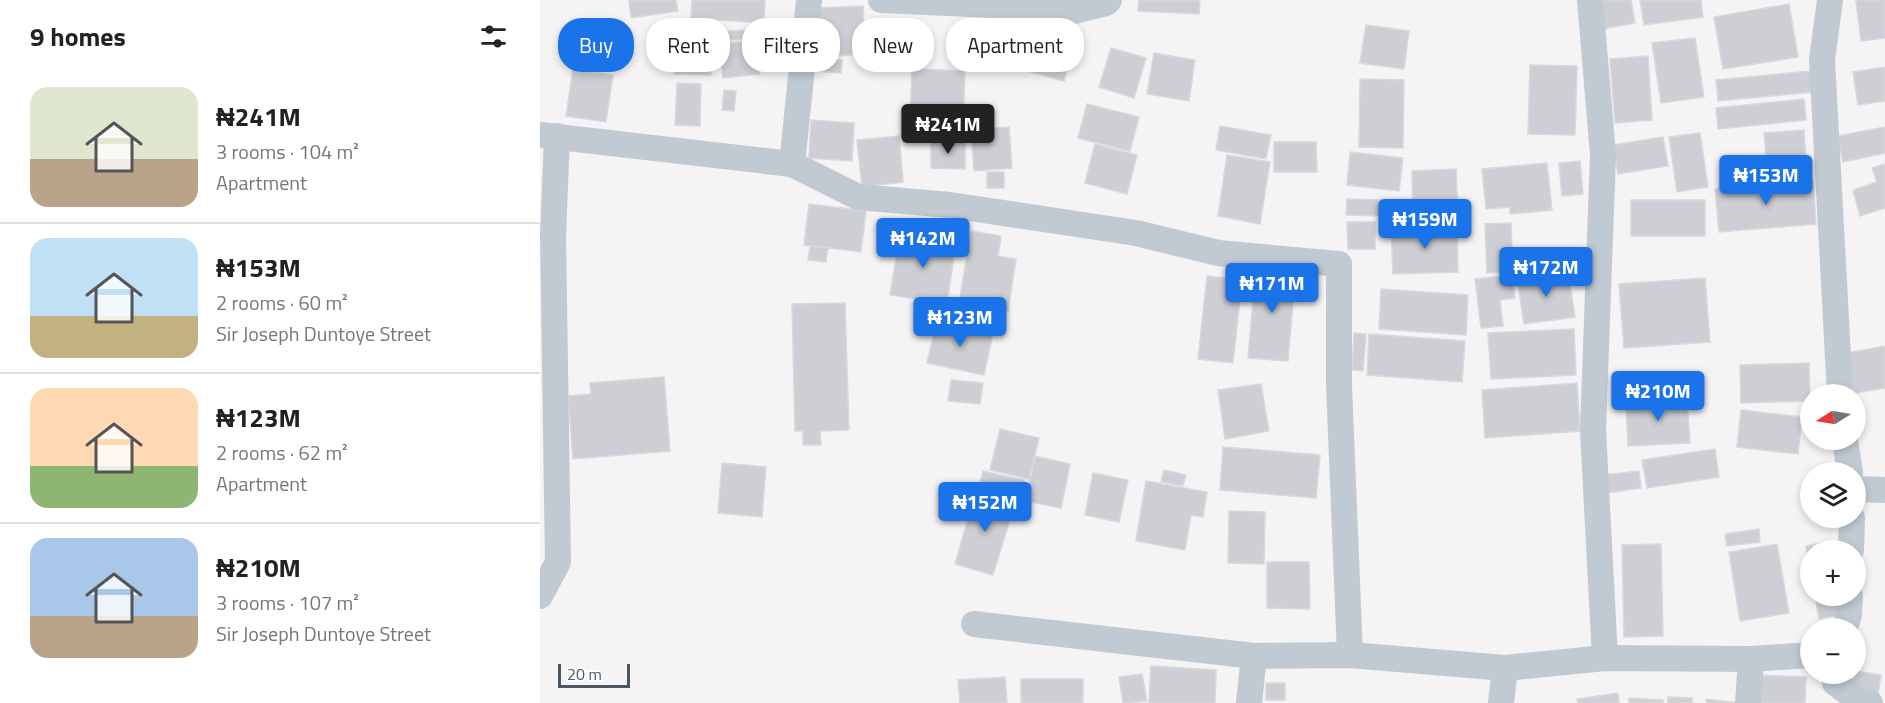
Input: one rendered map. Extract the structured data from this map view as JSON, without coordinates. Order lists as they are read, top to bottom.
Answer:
{
  "scale_bar": "20 m",
  "north": "left",
  "page": {
    "heading": "9 homes",
    "chip": [
      "Buy",
      "Rent",
      "Filters",
      "New",
      "Apartment"
    ],
    "list": [
      {
        "name": "₦241M",
        "note": "3 rooms · 104 m² · Apartment"
      },
      {
        "name": "₦153M",
        "note": "2 rooms · 60 m² · Sir Joseph Duntoye Street"
      },
      {
        "name": "₦123M",
        "note": "2 rooms · 62 m² · Apartment"
      },
      {
        "name": "₦210M",
        "note": "3 rooms · 107 m² · Sir Joseph Duntoye Street"
      }
    ],
    "price": [
      "₦241M",
      "₦153M",
      "₦159M",
      "₦142M",
      "₦172M",
      "₦171M",
      "₦123M",
      "₦210M",
      "₦152M"
    ],
    "map_buttons": ["+", "−"],
    "scale": "20 m"
  }
}
